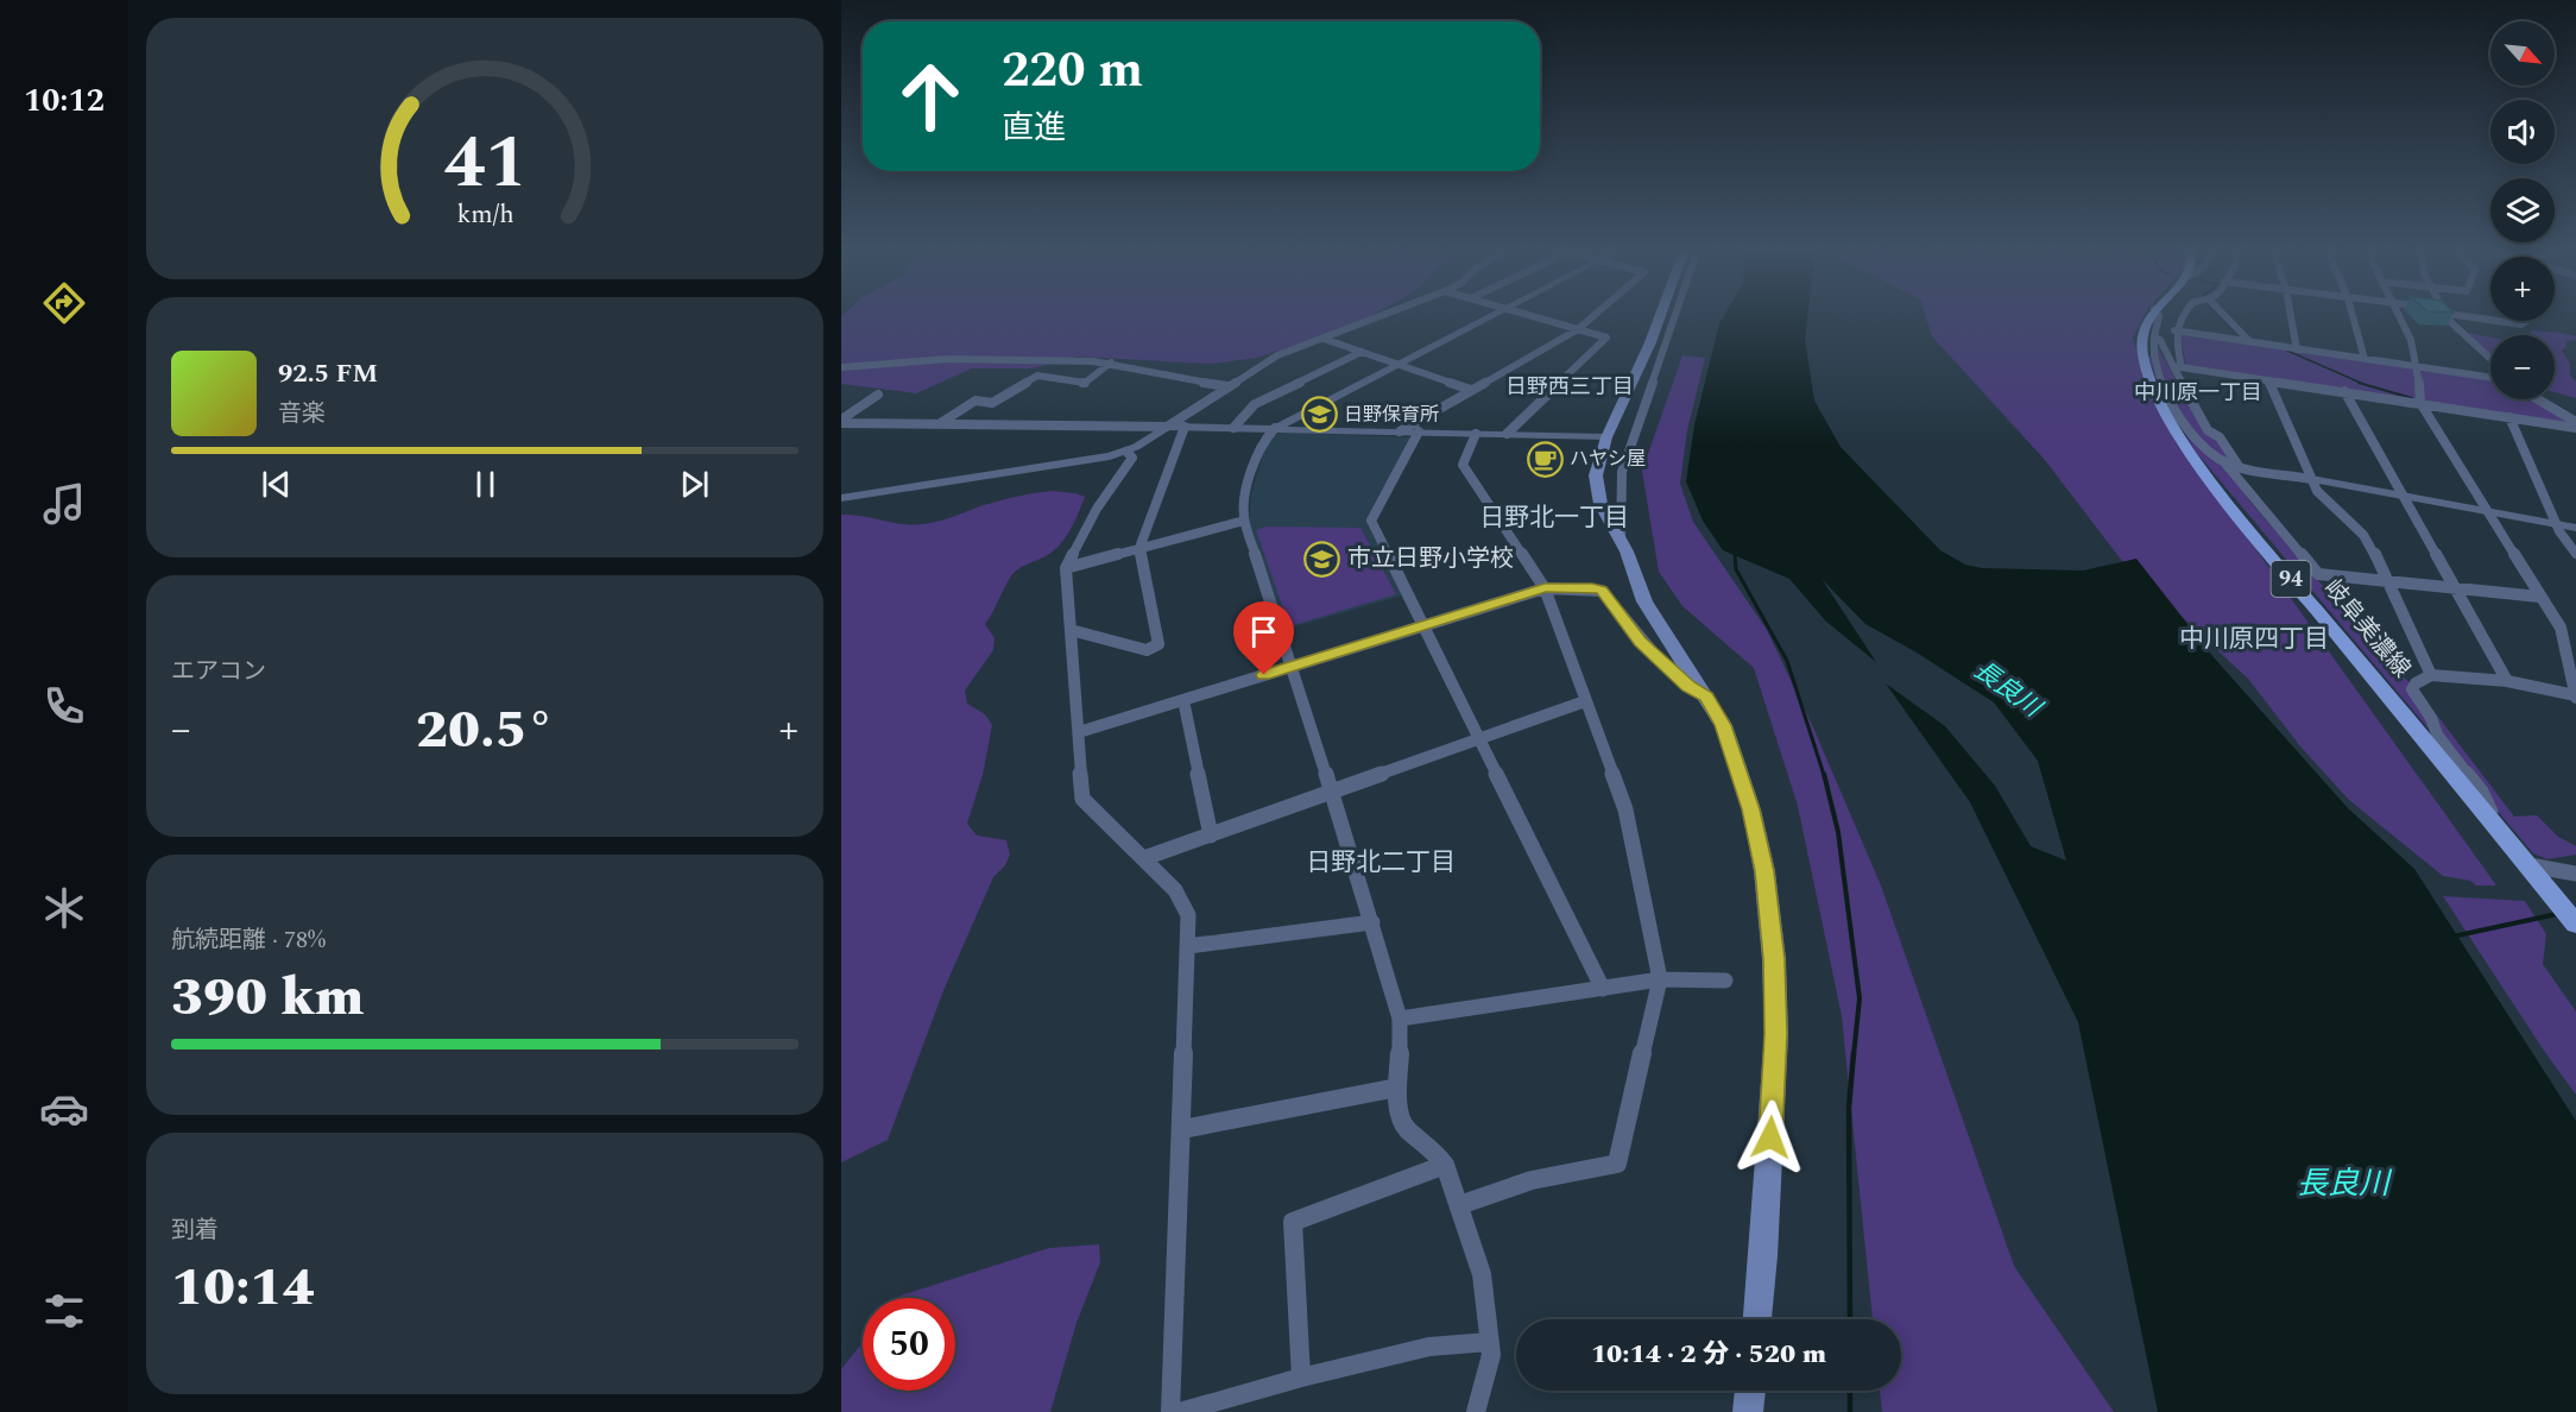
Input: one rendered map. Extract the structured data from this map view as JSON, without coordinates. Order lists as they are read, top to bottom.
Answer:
{
  "streets": {
    "main road": ["94", "岐阜美濃線"]
  },
  "districts": [
    "日野西三丁目",
    "中川原一丁目",
    "日野北一丁目",
    "中川原四丁目",
    "日野北二丁目"
  ],
  "water": ["長良川"],
  "places": {
    "school or university": ["日野保育所", "市立日野小学校"],
    "cafe": ["ハヤシ屋"]
  },
  "north": "bottom right",
  "page": {
    "tabs": "10:12",
    "map_buttons": ["+", "−"],
    "turn": ["220 m", "直進"],
    "song": ["92.5 FM", "音楽"],
    "tile": [
      "エアコン",
      ["航続距離 · 78%", "390 km"],
      ["到着", "10:14"]
    ],
    "heat": ["−", "20.5°", "+"],
    "limit": "50",
    "trip": "10:14 · 2 分 · 520 m",
    "gauge": ["41", "km/h"]
  }
}
